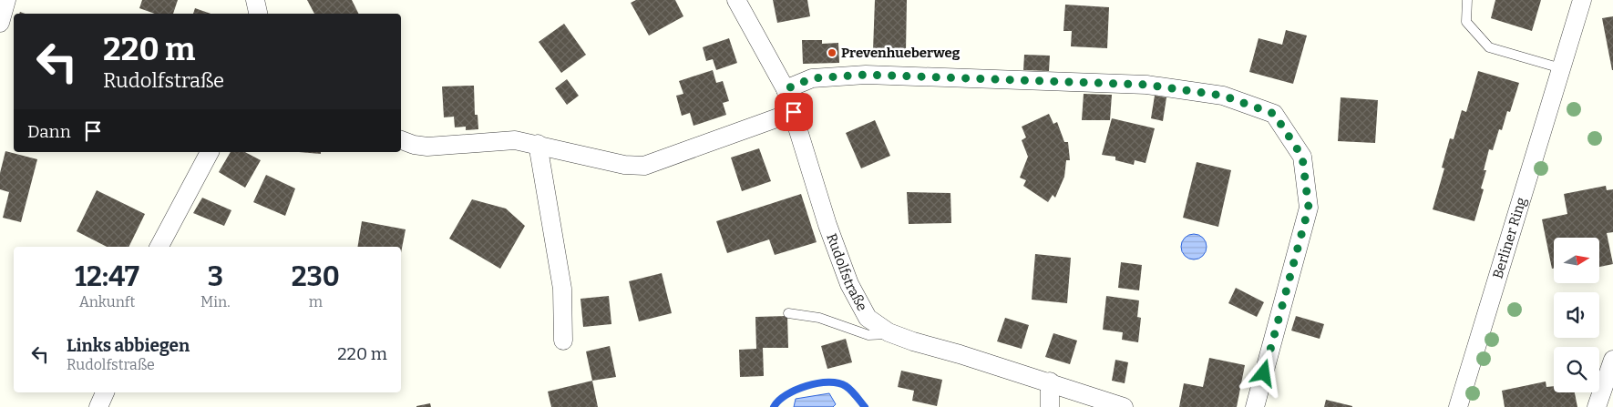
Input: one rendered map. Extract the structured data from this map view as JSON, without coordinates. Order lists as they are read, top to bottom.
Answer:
{
  "streets": {
    "street": ["Berliner Ring", "Rudolfstraße"]
  },
  "places": ["Prevenhueberweg"],
  "north": "right",
  "page": {
    "turn": ["220 m", "Rudolfstraße"],
    "then": "Dann",
    "eta": [
      "12:47",
      "Ankunft",
      "3",
      "Min.",
      "230",
      "m"
    ],
    "list": [
      {
        "name": "Links abbiegen",
        "note": "Rudolfstraße",
        "value": "220 m"
      }
    ]
  }
}
